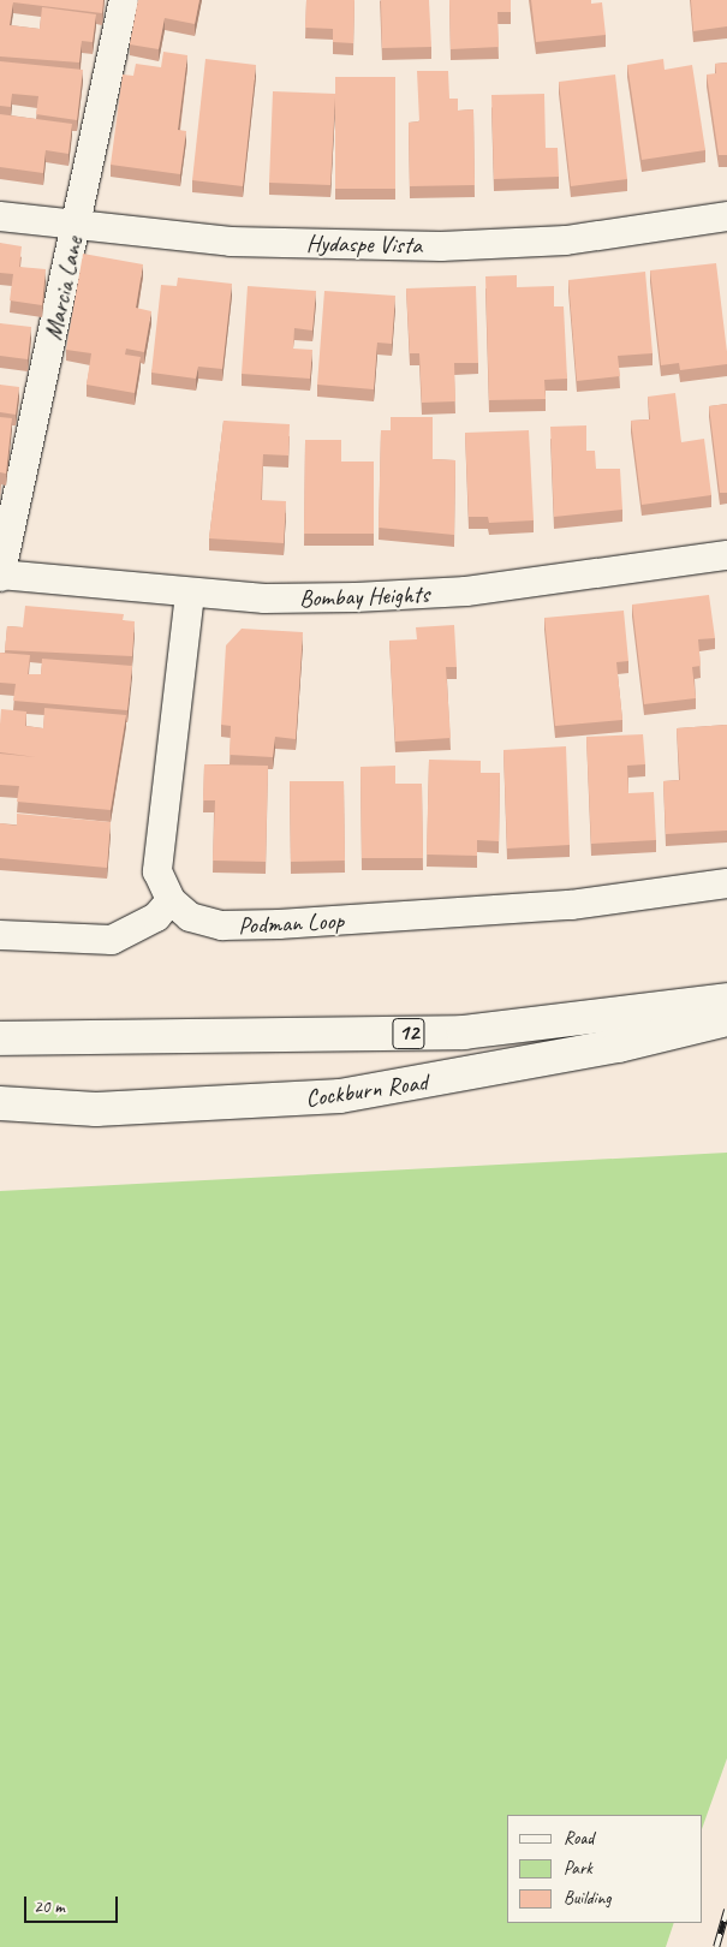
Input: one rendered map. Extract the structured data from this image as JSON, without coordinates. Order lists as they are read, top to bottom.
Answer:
{
  "streets": {
    "main road": ["12", "Cockburn Road"],
    "street": [
      "Hydaspe Vista",
      "Marcia Lane",
      "Bombay Heights",
      "Podman Loop"
    ]
  },
  "crossings": [
    ["Hydaspe Vista", "Marcia Lane"],
    ["Marcia Lane", "Bombay Heights"],
    ["Bombay Heights", "Podman Loop"]
  ],
  "legend": ["Road", "Park", "Building"],
  "scale_bar": "20 m"
}
